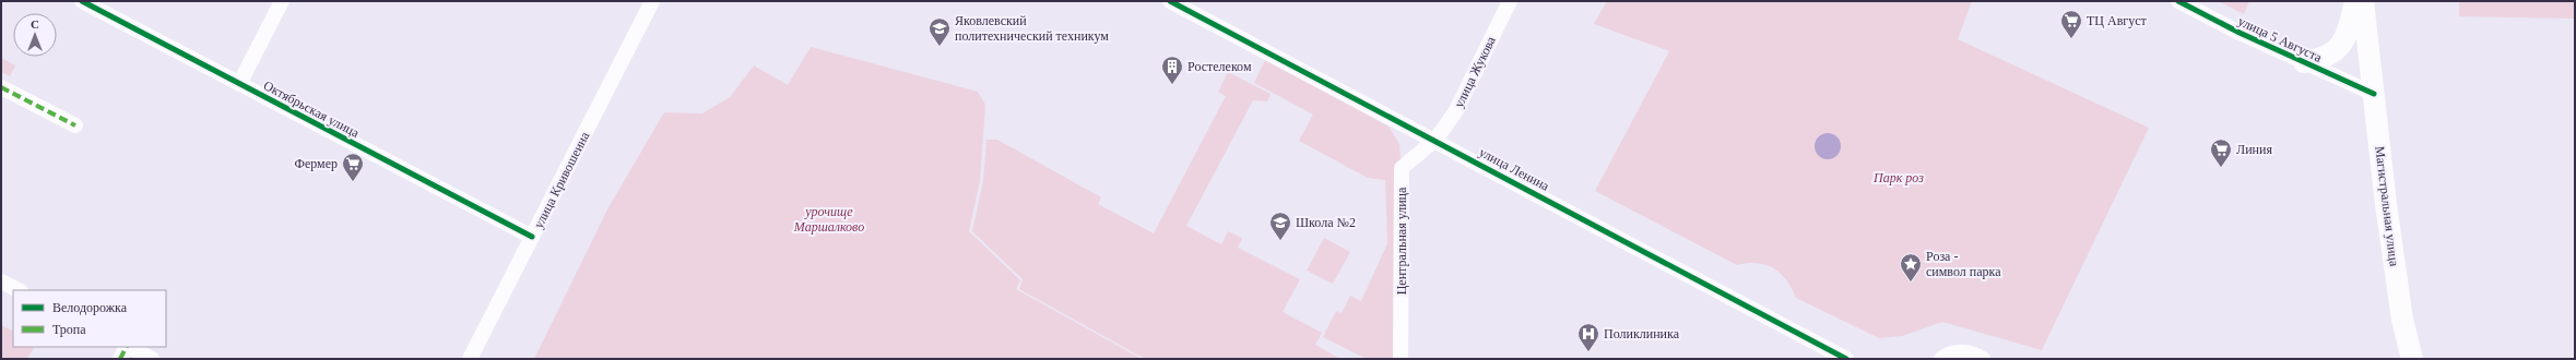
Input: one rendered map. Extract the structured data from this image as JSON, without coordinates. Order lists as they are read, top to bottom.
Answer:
{
  "streets": {
    "highway": ["Магистральная улица"],
    "street": [
      "улица 5 Августа",
      "улица Жукова",
      "Октябрьская улица",
      "улица Ленина",
      "улица Кривошеина",
      "Центральная улица"
    ]
  },
  "crossings": [
    ["улица 5 Августа", "Магистральная улица"],
    ["улица Жукова", "улица Ленина"],
    ["улица Жукова", "Центральная улица"],
    ["Октябрьская улица", "улица Кривошеина"],
    ["улица Ленина", "Центральная улица"]
  ],
  "parks": ["Парк роз", "урочище Маршалково"],
  "places": {
    "supermarket": ["ТЦ Август", "Линия", "Фермер"],
    "school or university": ["Яковлевский политехнический техникум", "Школа №2"],
    "building": ["Ростелеком"],
    "place": ["Роза - символ парка"],
    "hospital": ["Поликлиника"]
  },
  "legend": ["Велодорожка", "Тропа"],
  "north": "top"
}
